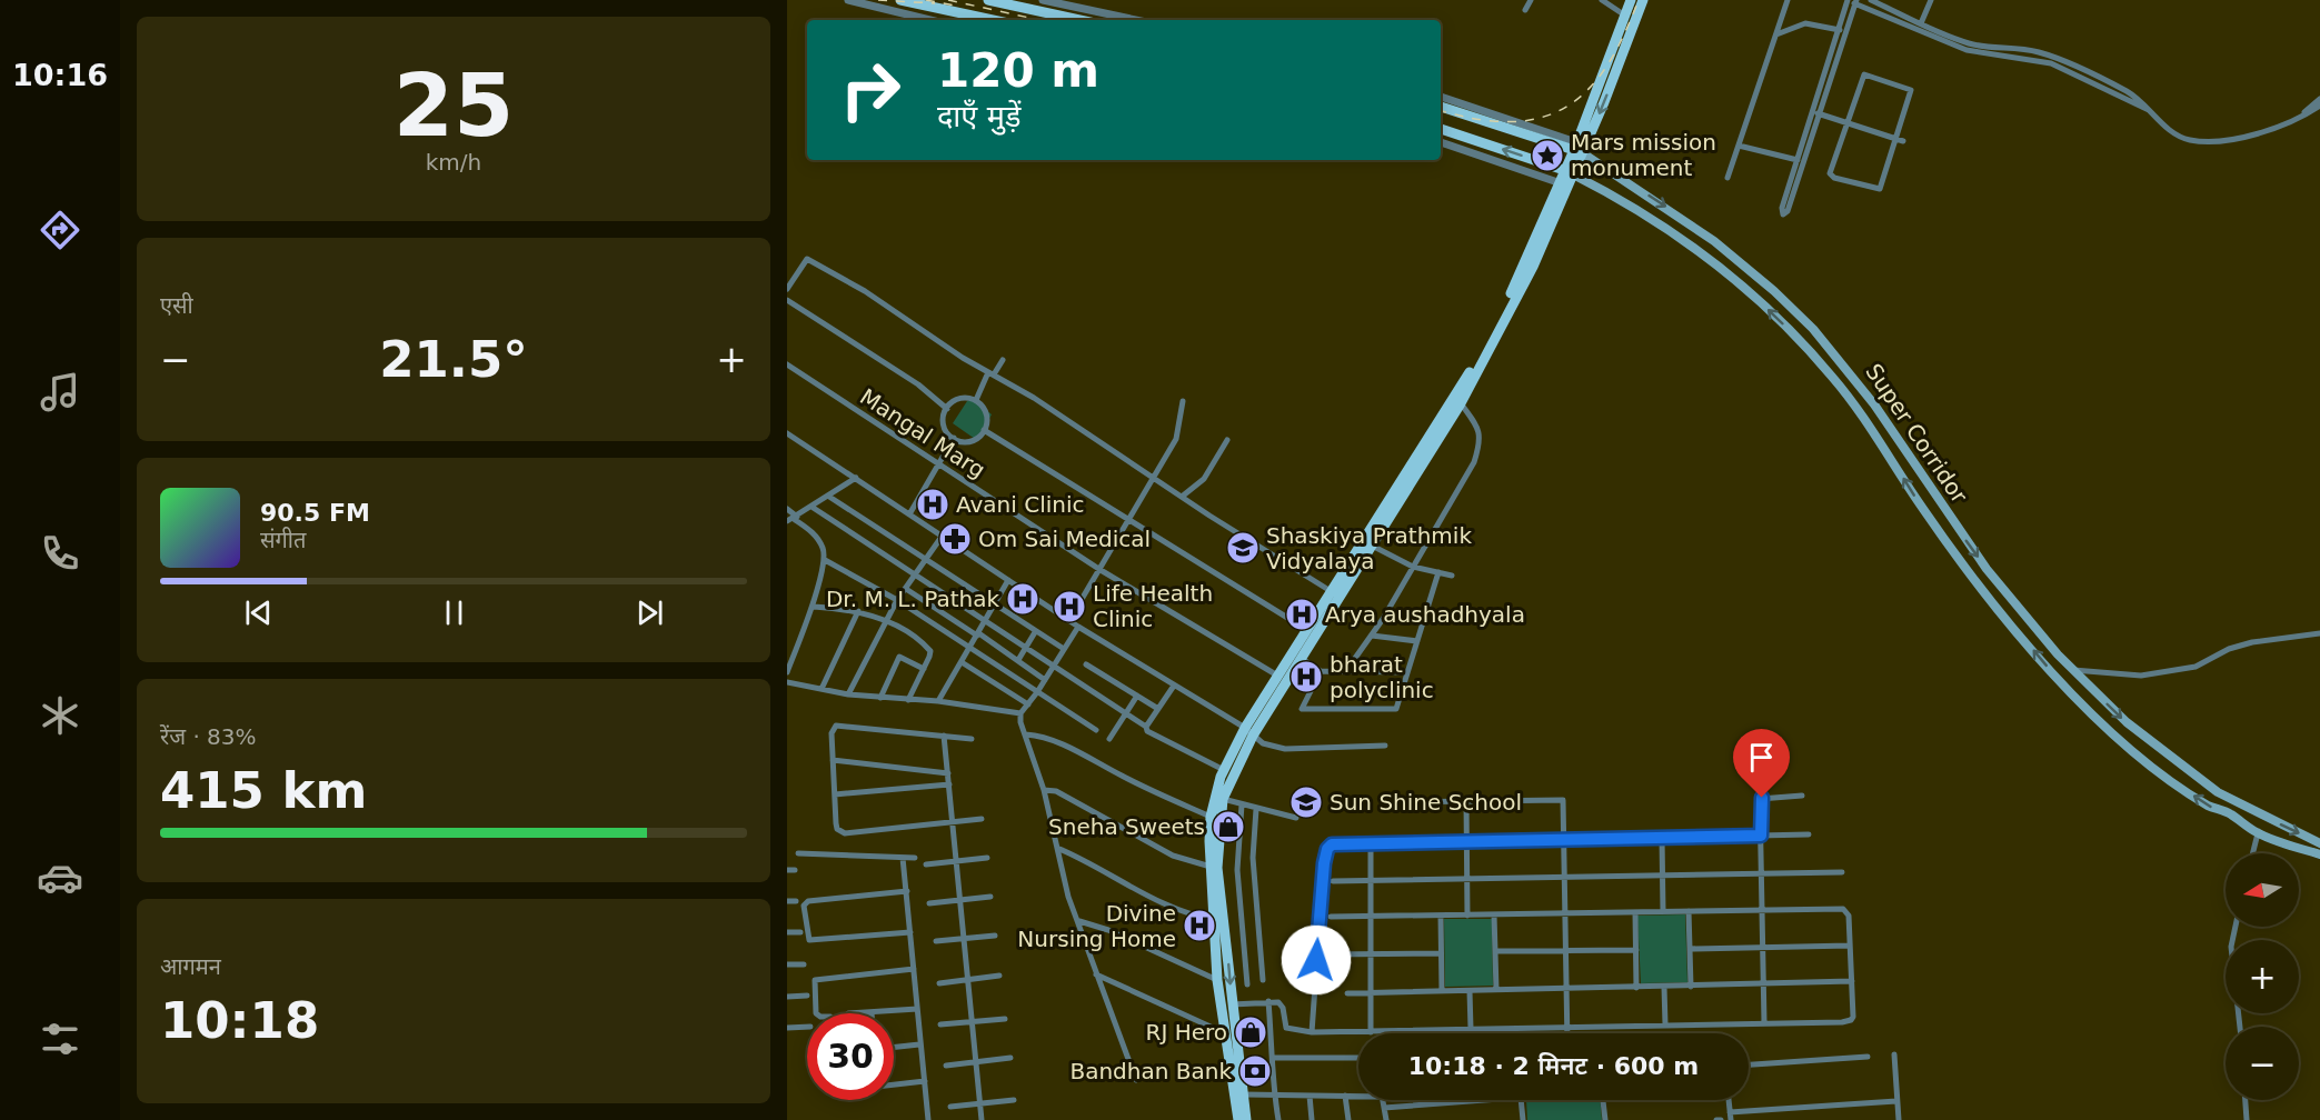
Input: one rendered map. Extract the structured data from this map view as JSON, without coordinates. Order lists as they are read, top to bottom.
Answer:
{
  "streets": {
    "main road": ["Super Corridor"],
    "street": ["Mangal Marg"]
  },
  "places": {
    "place": ["Mars mission monument"],
    "hospital": [
      "Avani Clinic",
      "Dr. M. L. Pathak",
      "Life Health Clinic",
      "Arya aushadhyala",
      "bharat polyclinic",
      "Divine Nursing Home"
    ],
    "pharmacy": ["Om Sai Medical"],
    "school or university": ["Shaskiya Prathmik Vidyalaya", "Sun Shine School"],
    "shop": ["Sneha Sweets", "RJ Hero"],
    "bank": ["Bandhan Bank"]
  },
  "north": "left",
  "page": {
    "tabs": "10:16",
    "tile": [
      ["25", "km/h"],
      "एसी",
      ["रेंज · 83%", "415 km"],
      ["आगमन", "10:18"]
    ],
    "turn": ["120 m", "दाएँ मुड़ें"],
    "heat": ["−", "21.5°", "+"],
    "song": ["90.5 FM", "संगीत"],
    "map_buttons": ["+", "−"],
    "limit": "30",
    "trip": "10:18 · 2 मिनट · 600 m"
  }
}
